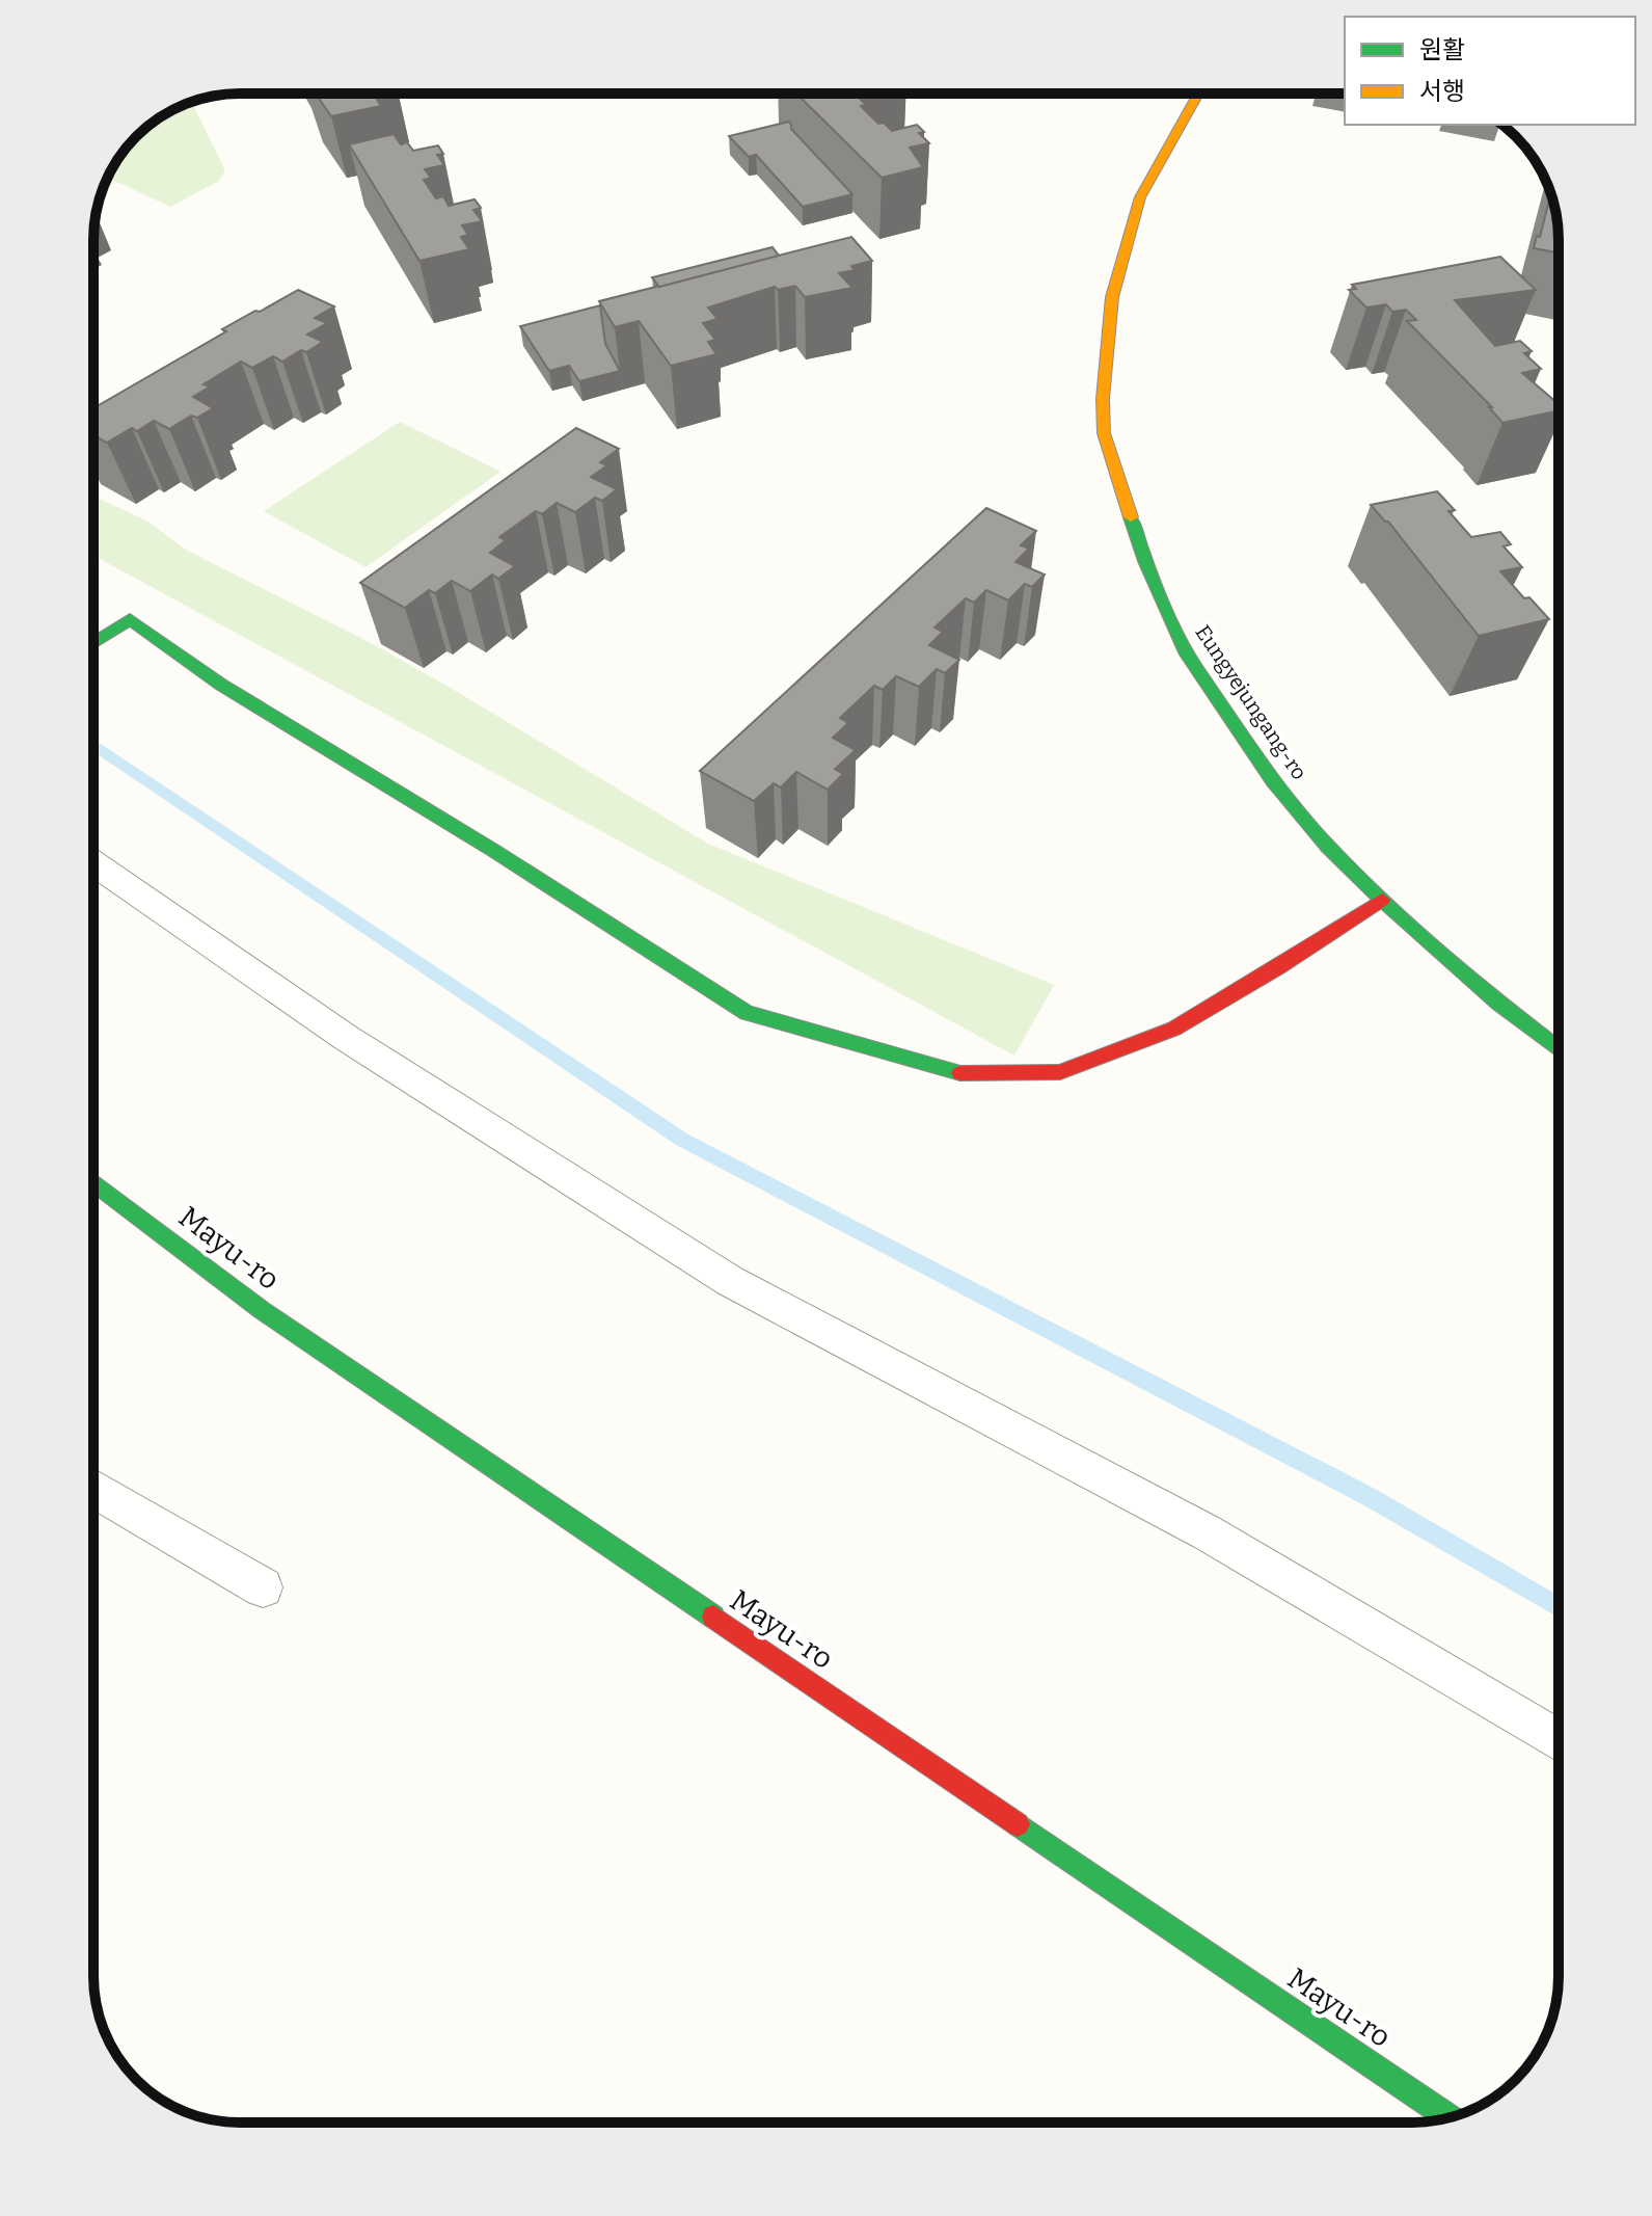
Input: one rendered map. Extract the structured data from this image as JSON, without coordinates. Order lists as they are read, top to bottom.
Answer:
{
  "streets": {
    "street": ["Eungyejungang-ro", "Mayu-ro"]
  },
  "legend": ["원활", "서행"]
}
